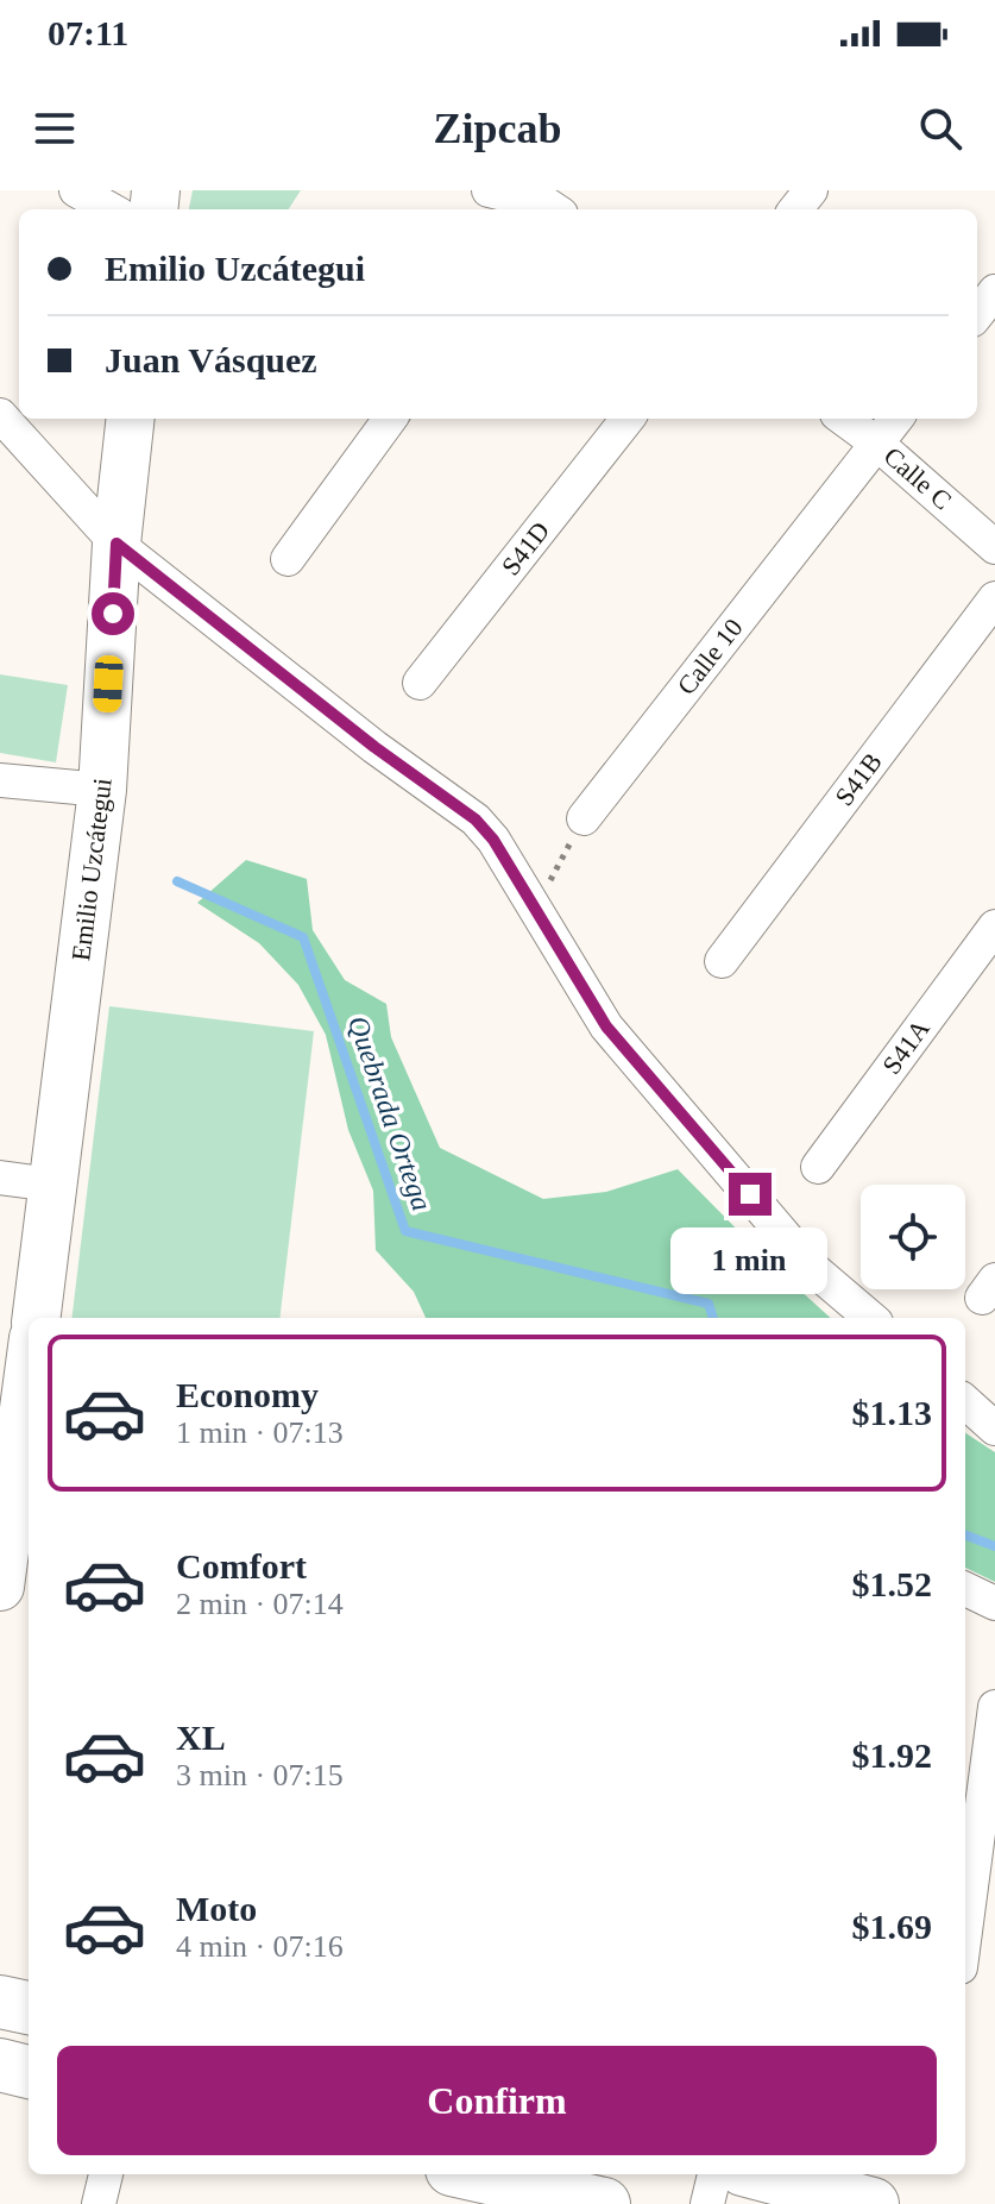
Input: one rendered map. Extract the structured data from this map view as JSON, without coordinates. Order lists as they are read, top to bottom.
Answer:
{
  "streets": {
    "street": [
      "Calle C",
      "S41D",
      "Calle 10",
      "S41B",
      "Emilio Uzcátegui",
      "S41A"
    ]
  },
  "crossings": [
    ["Calle C", "Calle 10"]
  ],
  "water": ["Quebrada Ortega"],
  "page": {
    "status": "07:11",
    "header": "Zipcab",
    "banner": ["Emilio Uzcátegui", "Juan Vásquez"],
    "bubble": "1 min",
    "list": [
      {
        "name": "Economy",
        "note": "1 min · 07:13",
        "value": "$1.13"
      },
      {
        "name": "Comfort",
        "note": "2 min · 07:14",
        "value": "$1.52"
      },
      {
        "name": "XL",
        "note": "3 min · 07:15",
        "value": "$1.92"
      },
      {
        "name": "Moto",
        "note": "4 min · 07:16",
        "value": "$1.69"
      }
    ],
    "buttons": "Confirm"
  }
}
